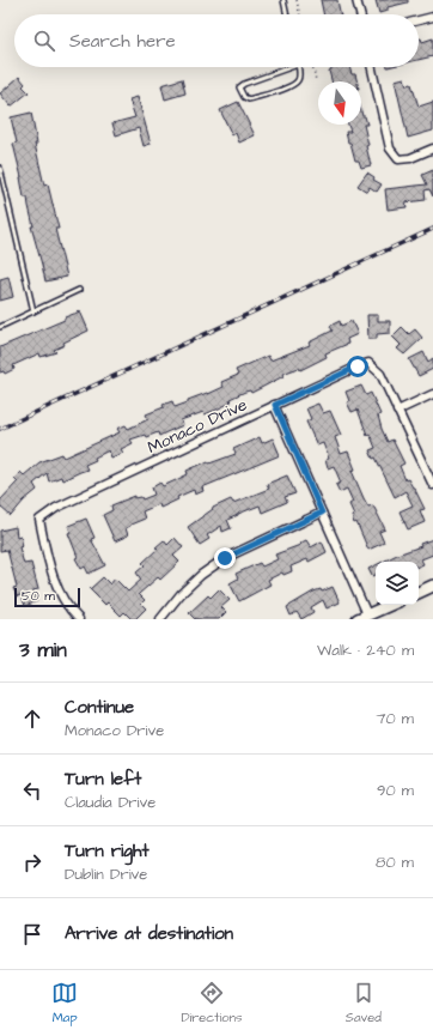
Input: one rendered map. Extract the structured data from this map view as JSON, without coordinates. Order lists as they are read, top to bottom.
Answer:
{
  "streets": {
    "street": ["Monaco Drive"]
  },
  "scale_bar": "50 m",
  "north": "bottom",
  "page": {
    "search": "Search here",
    "scale": "50 m",
    "heading": ["3 min", "Walk · 240 m"],
    "list": [
      ["Continue", "Monaco Drive", "70 m"],
      ["Turn left", "Claudia Drive", "90 m"],
      ["Turn right", "Dublin Drive", "80 m"],
      "Arrive at destination"
    ],
    "nav": ["Map", "Directions", "Saved"]
  }
}
